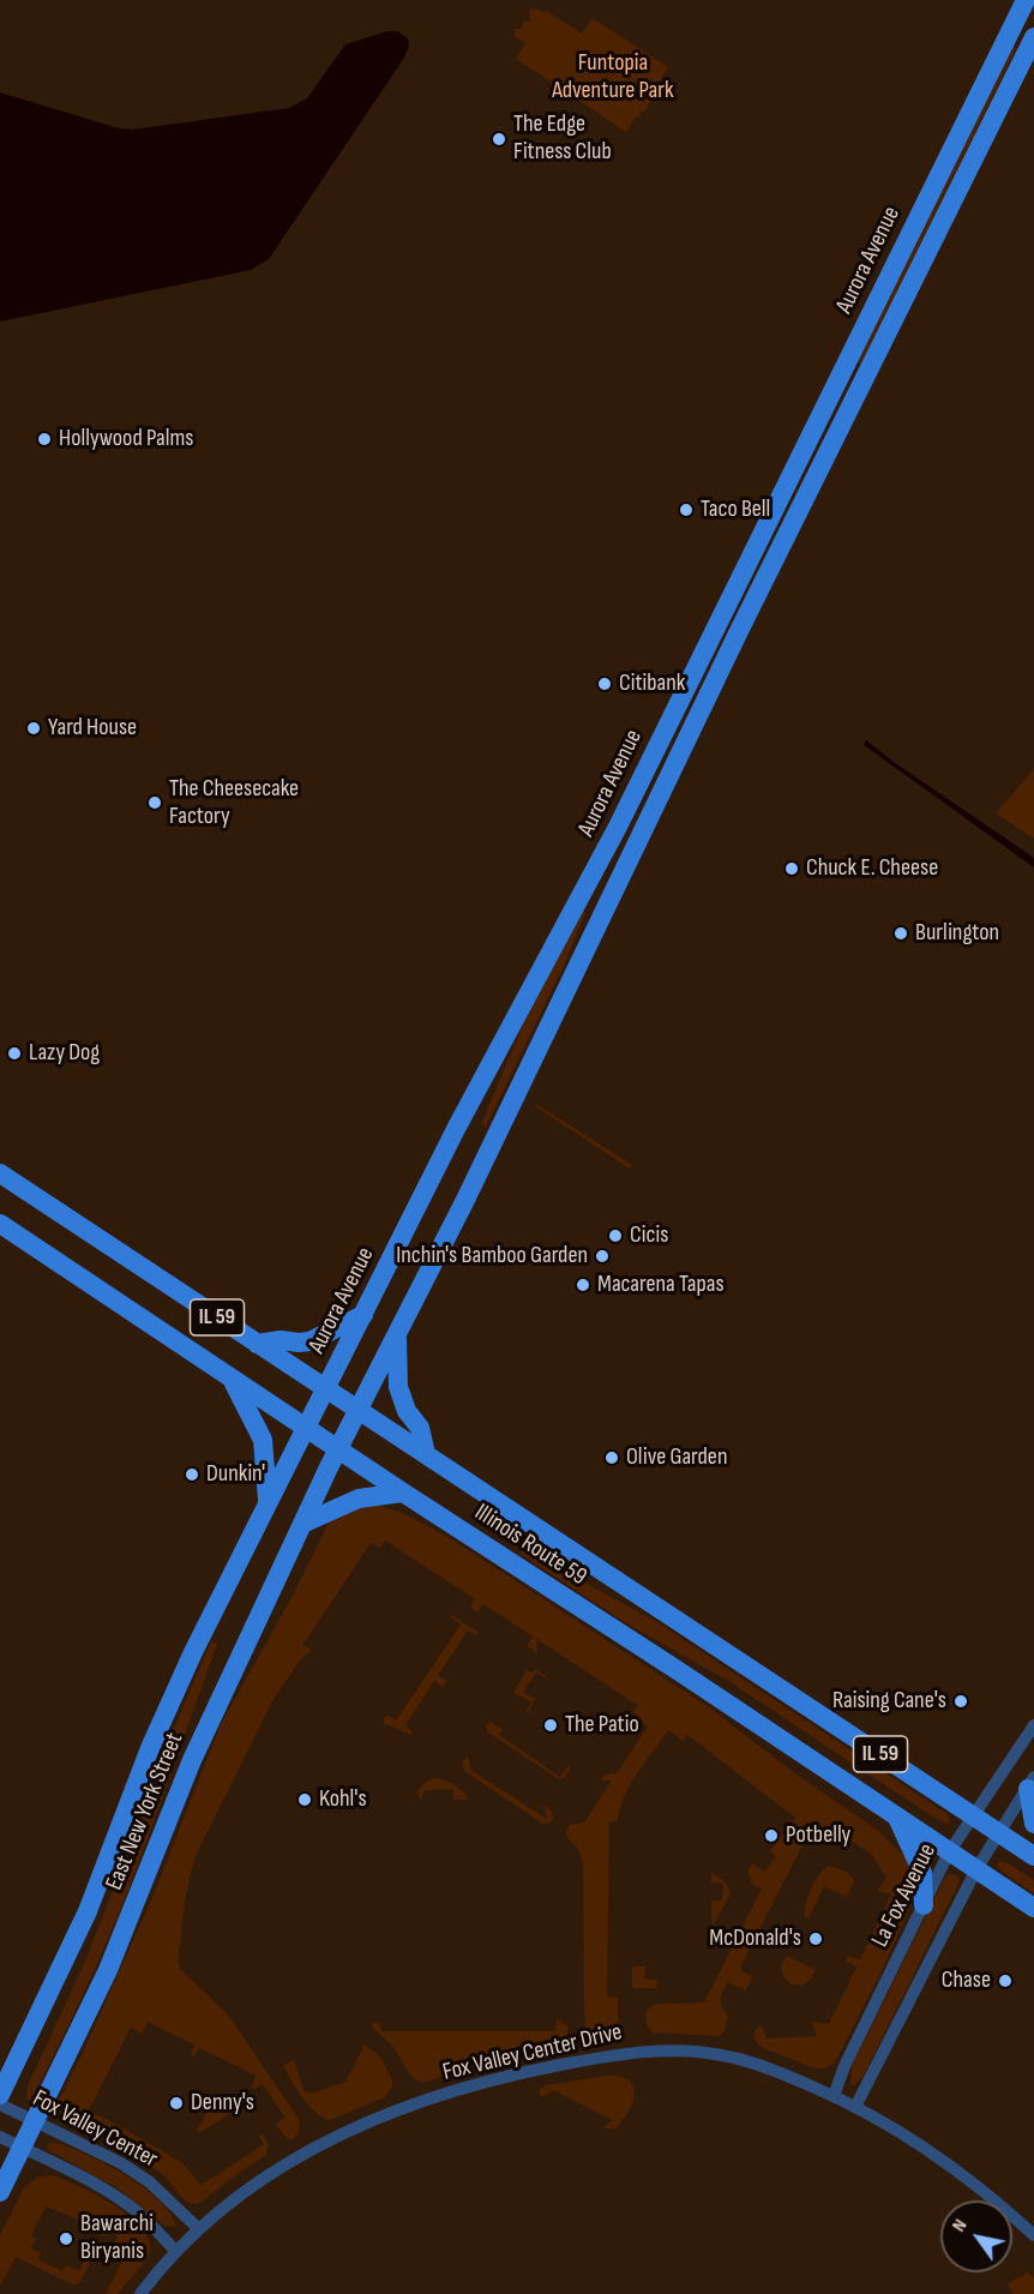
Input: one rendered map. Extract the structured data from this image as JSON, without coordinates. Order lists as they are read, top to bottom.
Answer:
{
  "streets": {
    "main road": [
      "Aurora Avenue",
      "IL 59",
      "Illinois Route 59",
      "East New York Street"
    ],
    "street": ["La Fox Avenue", "Fox Valley Center Drive", "Fox Valley Center"]
  },
  "crossings": [
    ["Aurora Avenue", "Illinois Route 59"],
    ["Aurora Avenue", "East New York Street"],
    ["Illinois Route 59", "East New York Street"],
    ["Illinois Route 59", "La Fox Avenue"],
    ["East New York Street", "Fox Valley Center"],
    ["La Fox Avenue", "Fox Valley Center Drive"],
    ["Fox Valley Center Drive", "Fox Valley Center"]
  ],
  "parks": ["Funtopia Adventure Park"],
  "places": [
    "The Edge Fitness Club",
    "Hollywood Palms",
    "Taco Bell",
    "Citibank",
    "Yard House",
    "The Cheesecake Factory",
    "Chuck E. Cheese",
    "Burlington",
    "Lazy Dog",
    "Cicis",
    "Inchin's Bamboo Garden",
    "Macarena Tapas",
    "Olive Garden",
    "Dunkin'",
    "Raising Cane's",
    "The Patio",
    "Kohl's",
    "Potbelly",
    "McDonald's",
    "Chase",
    "Denny's",
    "Bawarchi Biryanis"
  ],
  "north": "top left"
}
